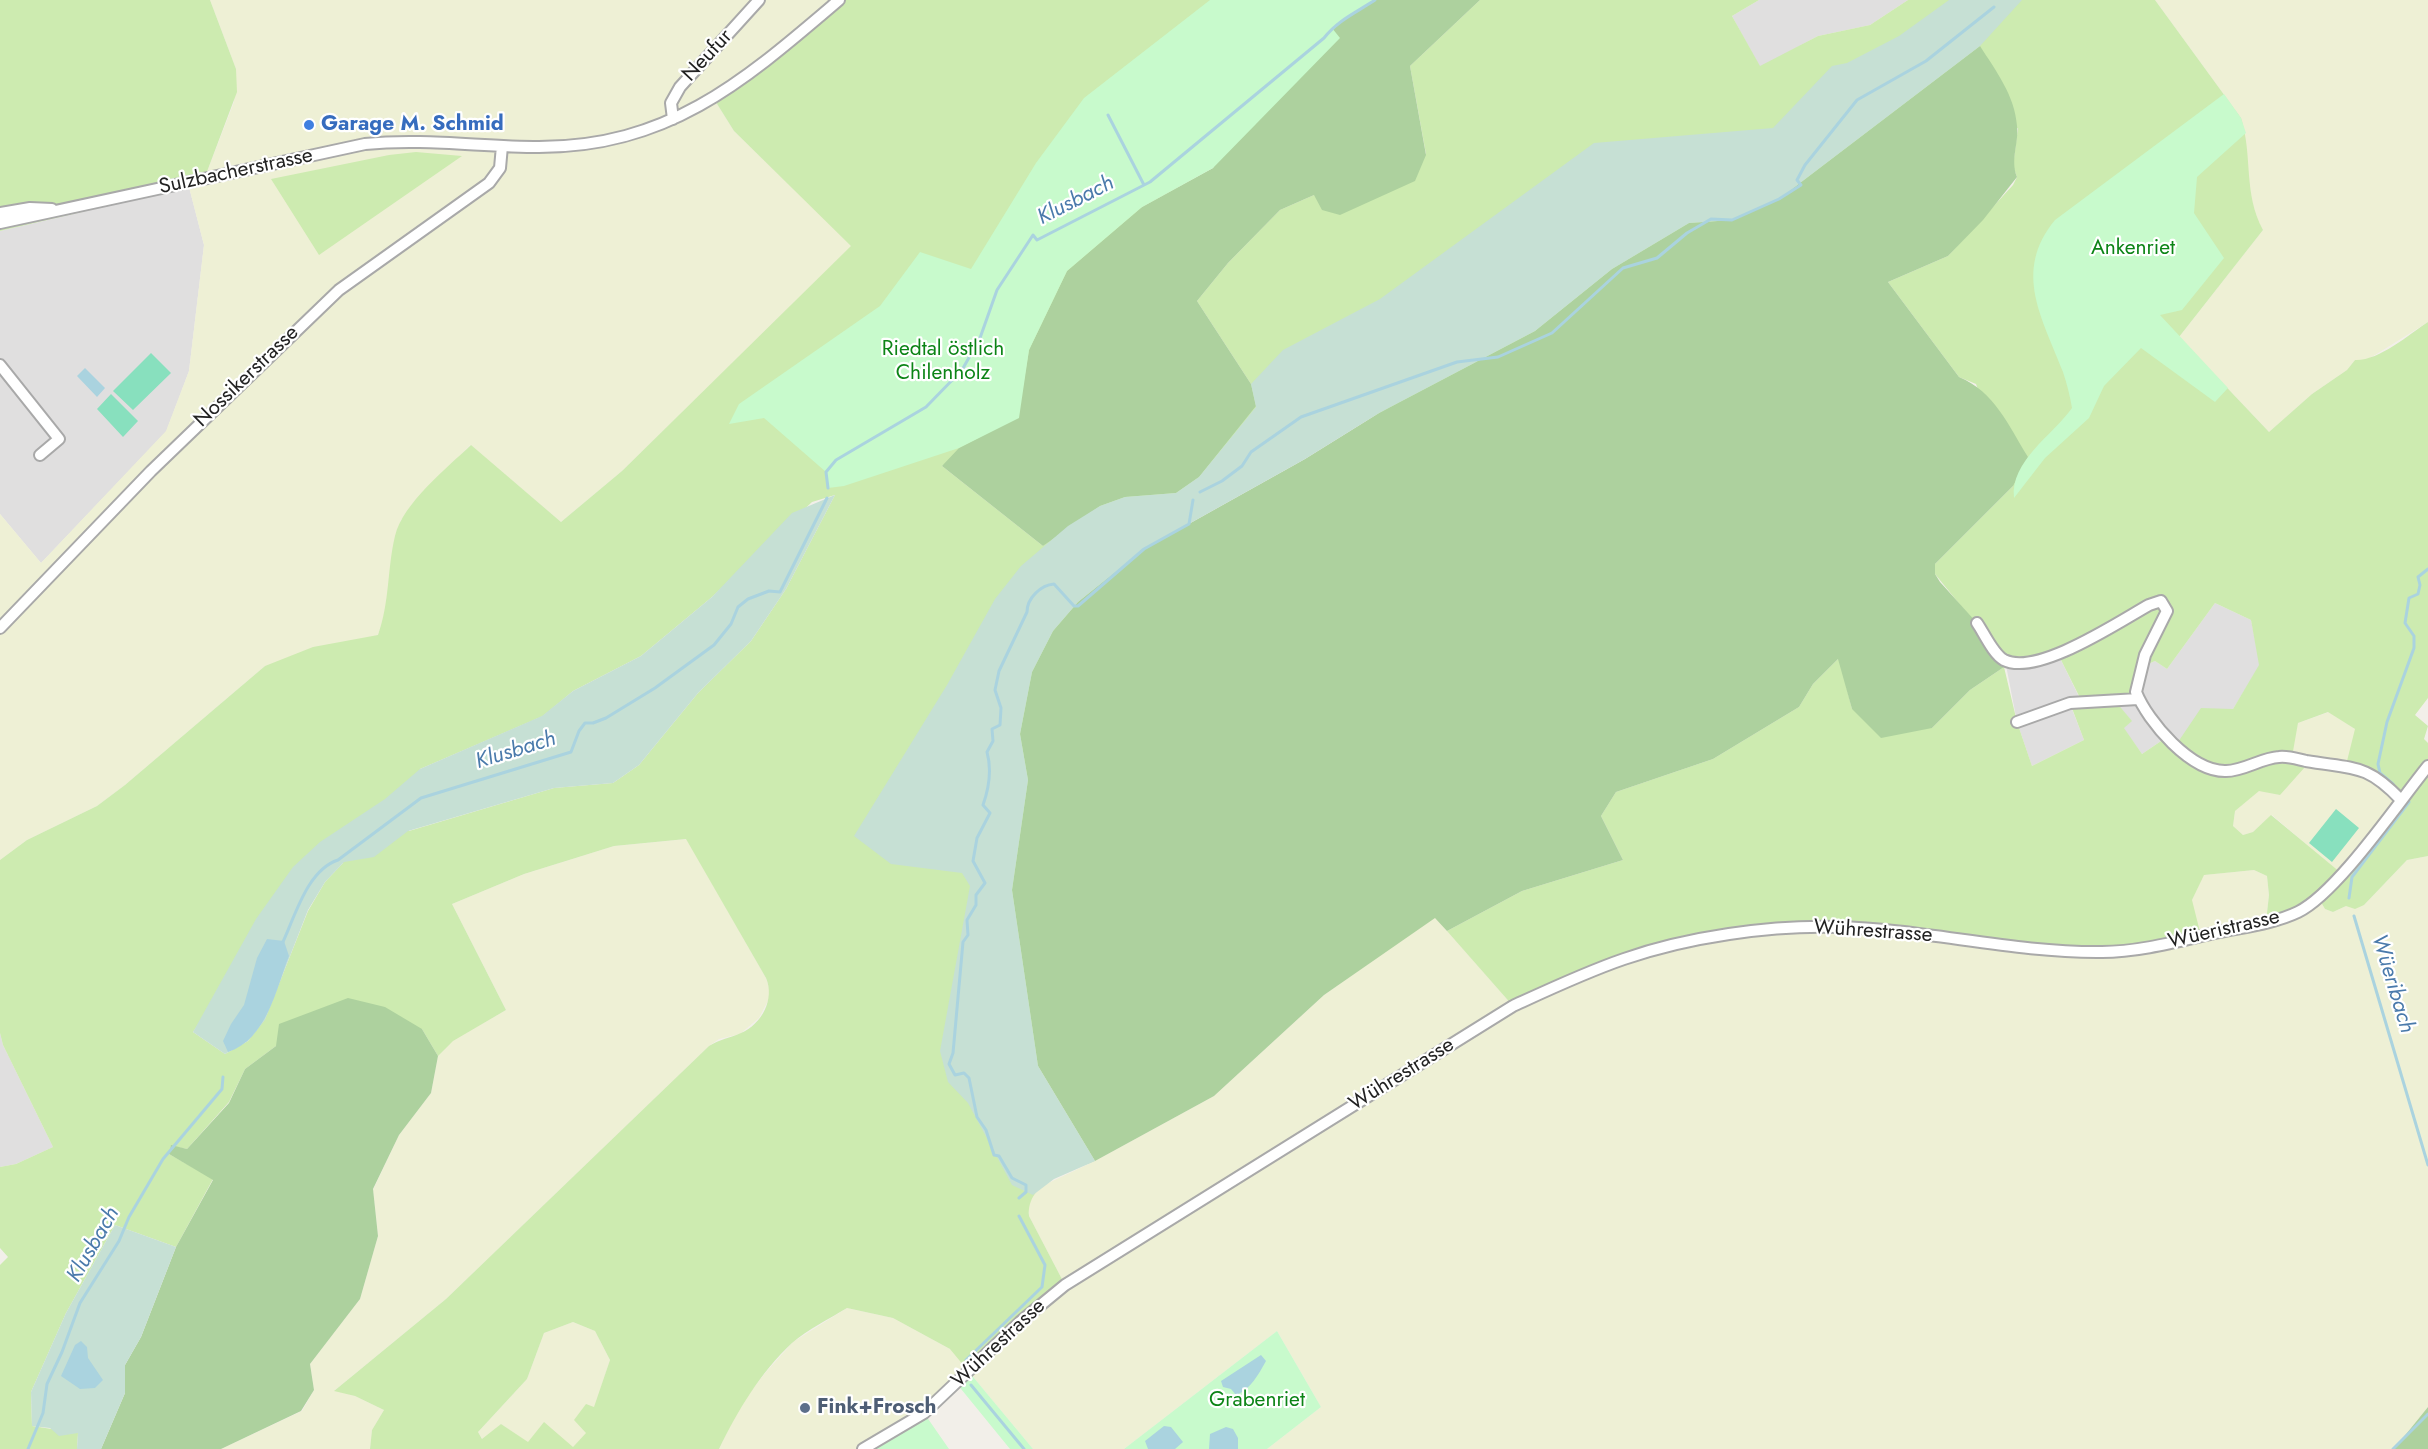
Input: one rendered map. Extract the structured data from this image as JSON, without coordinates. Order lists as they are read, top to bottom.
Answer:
{
  "streets": {
    "street": [
      "Neufur",
      "Sulzbacherstrasse",
      "Nossikerstrasse",
      "Wüeristrasse",
      "Wührestrasse"
    ]
  },
  "crossings": [
    ["Neufur", "Sulzbacherstrasse"],
    ["Sulzbacherstrasse", "Nossikerstrasse"],
    ["Wüeristrasse", "Wührestrasse"]
  ],
  "water": ["Klusbach", "Wüeribach"],
  "parks": ["Ankenriet", "Riedtal östlich Chilenholz", "Grabenriet"],
  "places": ["Garage M. Schmid", "Fink+Frosch"]
}
